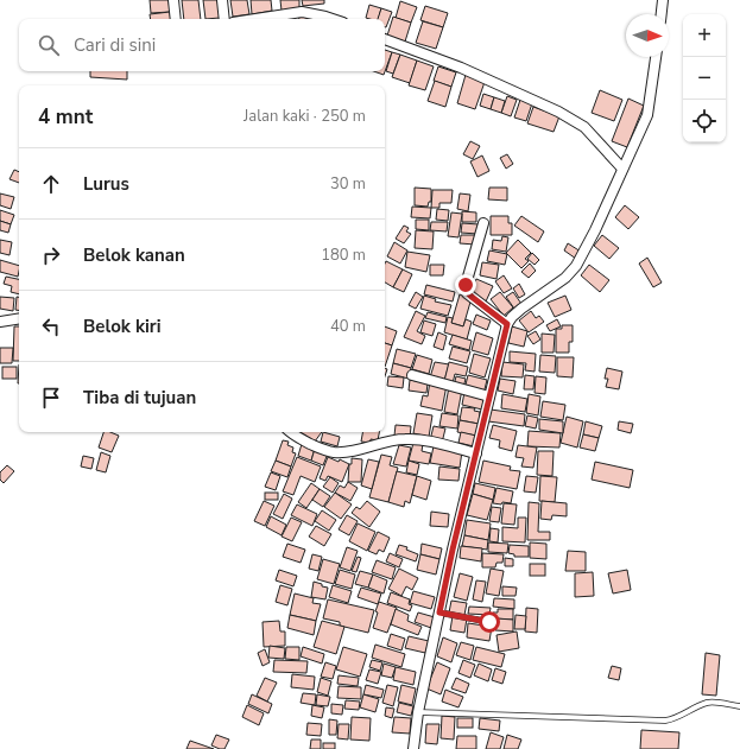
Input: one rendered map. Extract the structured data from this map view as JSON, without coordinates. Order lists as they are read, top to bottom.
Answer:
{
  "north": "right",
  "page": {
    "map_buttons": ["+", "−"],
    "search": "Cari di sini",
    "heading": ["4 mnt", "Jalan kaki · 250 m"],
    "list": [
      ["Lurus", "30 m"],
      ["Belok kanan", "180 m"],
      ["Belok kiri", "40 m"],
      "Tiba di tujuan"
    ]
  }
}
